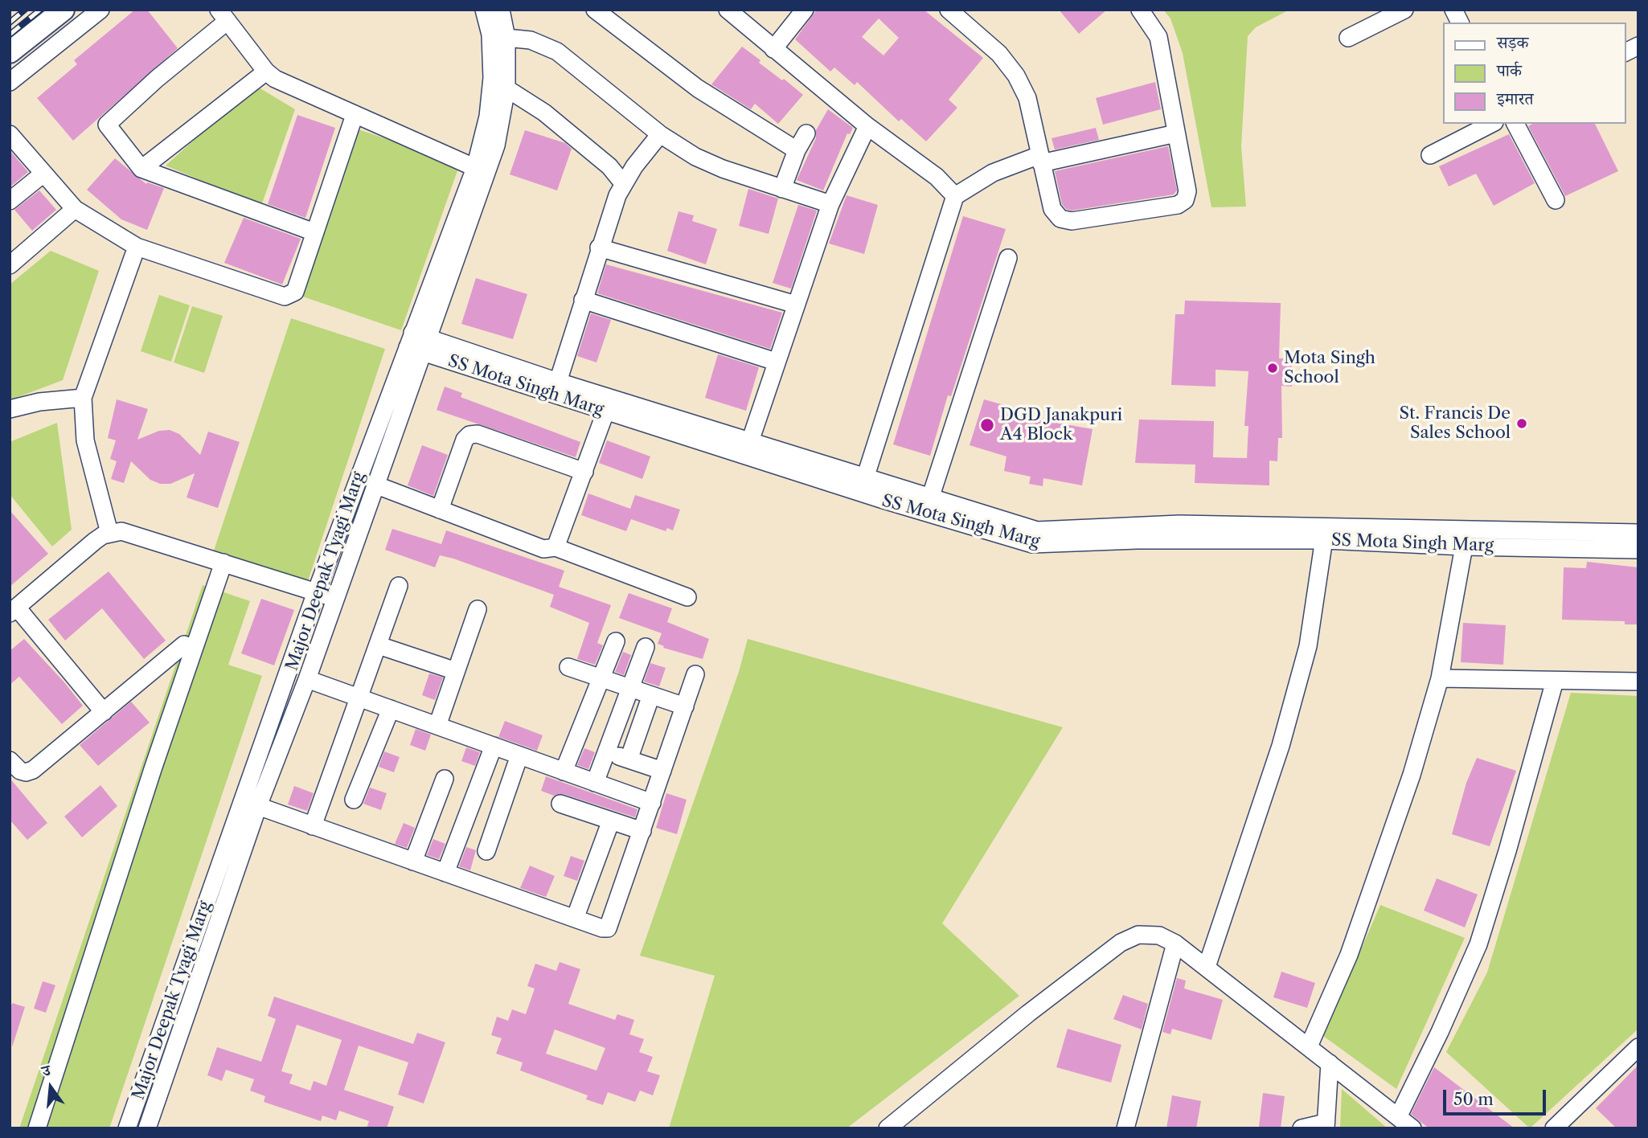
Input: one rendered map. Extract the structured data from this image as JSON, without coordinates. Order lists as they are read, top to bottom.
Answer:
{
  "streets": {
    "street": ["SS Mota Singh Marg", "Major Deepak Tyagi Marg"]
  },
  "crossings": [
    ["SS Mota Singh Marg", "Major Deepak Tyagi Marg"]
  ],
  "places": ["Mota Singh School", "St. Francis De Sales School", "DGD Janakpuri A4 Block"],
  "legend": ["सड़क", "पार्क", "इमारत"],
  "scale_bar": "50 m",
  "north": "top"
}
